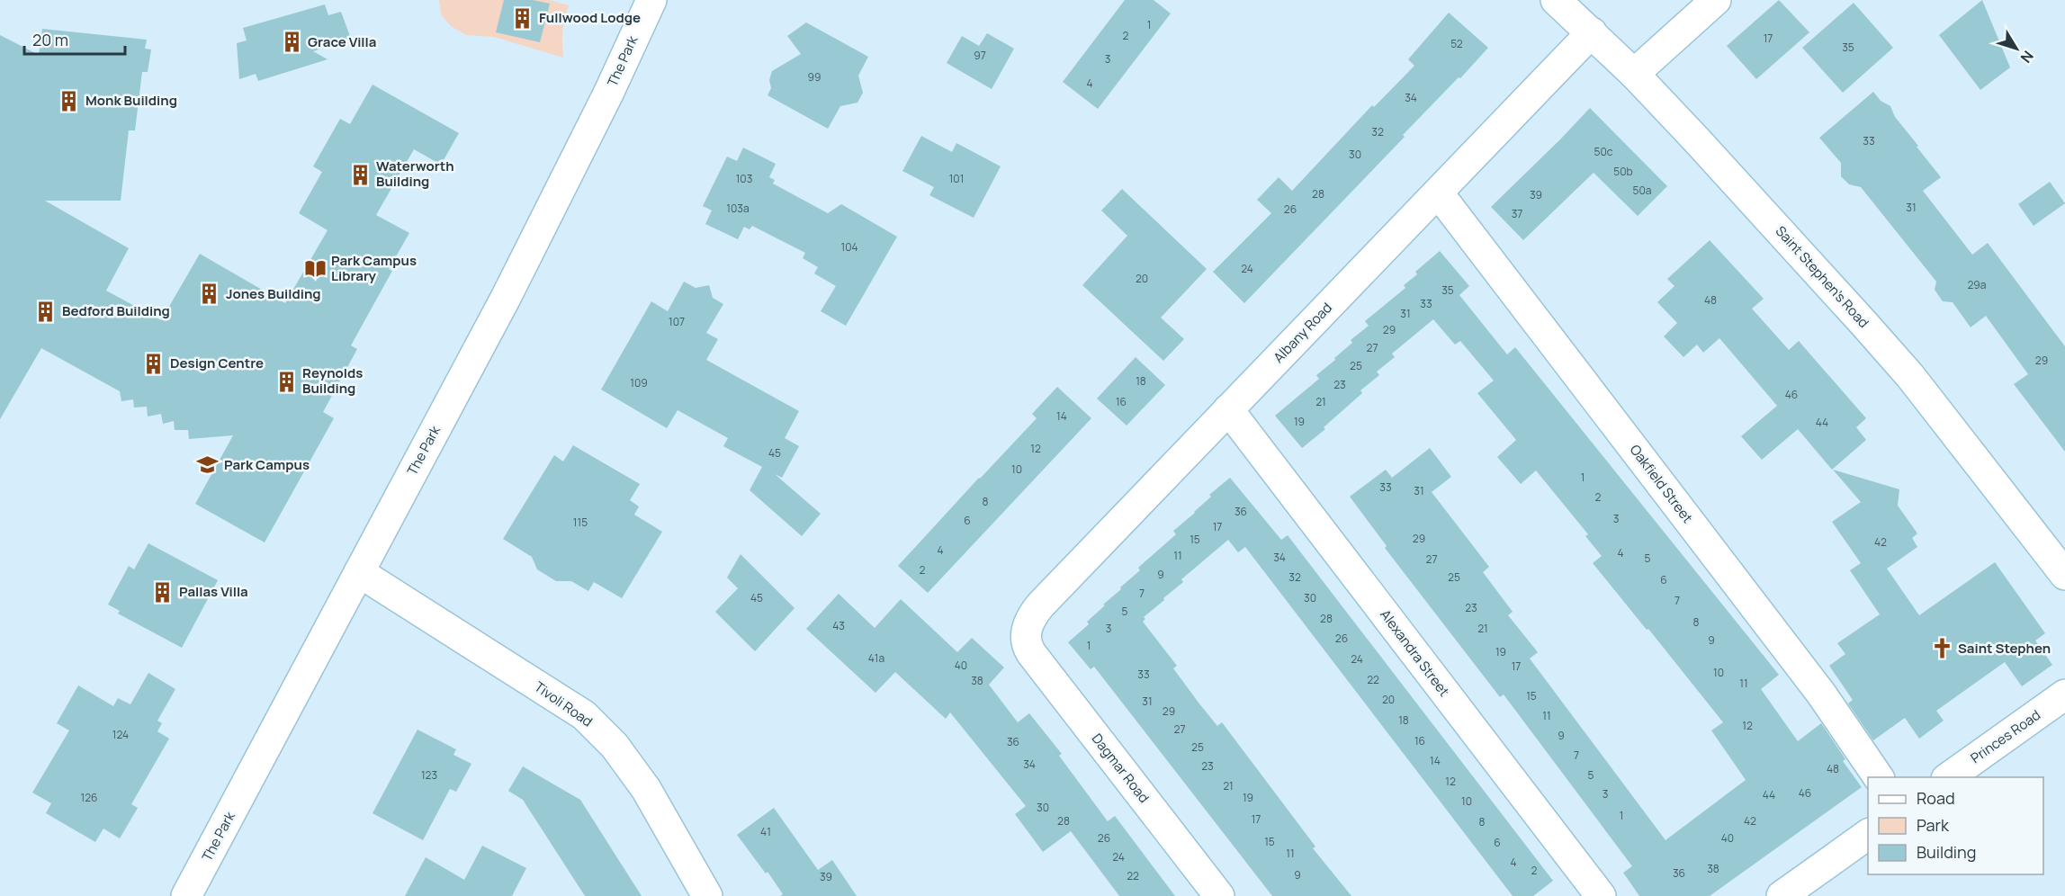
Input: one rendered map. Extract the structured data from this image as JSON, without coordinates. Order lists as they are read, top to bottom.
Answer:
{
  "streets": {
    "street": [
      "The Park",
      "Saint Stephen's Road",
      "Albany Road",
      "Oakfield Street",
      "Alexandra Street",
      "Tivoli Road",
      "Princes Road",
      "Dagmar Road"
    ]
  },
  "crossings": [
    ["The Park", "Tivoli Road"],
    ["Saint Stephen's Road", "Albany Road"],
    ["Albany Road", "Oakfield Street"],
    ["Albany Road", "Alexandra Street"],
    ["Albany Road", "Dagmar Road"]
  ],
  "places": {
    "building": [
      "Fullwood Lodge",
      "Grace Villa",
      "Monk Building",
      "Waterworth Building",
      "Jones Building",
      "Bedford Building",
      "Design Centre",
      "Reynolds Building",
      "Pallas Villa"
    ],
    "library": ["Park Campus Library"],
    "school or university": ["Park Campus"],
    "church": ["Saint Stephen"]
  },
  "house_numbers": [
    "1",
    "2",
    "17",
    "52",
    "35",
    "97",
    "3",
    "99",
    "4",
    "34",
    "32",
    "33",
    "50c",
    "30",
    "50b",
    "103",
    "101",
    "50a",
    "28",
    "39",
    "31",
    "103a",
    "26",
    "37",
    "104",
    "24",
    "20",
    "29a",
    "35",
    "48",
    "33",
    "31",
    "107",
    "29",
    "27",
    "29",
    "25",
    "18",
    "109",
    "23",
    "46",
    "16",
    "21",
    "14",
    "19",
    "44",
    "12",
    "45",
    "10",
    "1",
    "33",
    "31",
    "2",
    "8",
    "36",
    "3",
    "6",
    "115",
    "17",
    "29",
    "15",
    "42",
    "4",
    "4",
    "11",
    "34",
    "5",
    "27",
    "2",
    "9",
    "32",
    "25",
    "6",
    "7",
    "45",
    "30",
    "7",
    "23",
    "5",
    "28",
    "8",
    "43",
    "3",
    "21",
    "26",
    "9",
    "1",
    "19",
    "41a",
    "24",
    "40",
    "17",
    "10",
    "33",
    "22",
    "38",
    "11",
    "15",
    "20",
    "31",
    "29",
    "11",
    "18",
    "12",
    "27",
    "124",
    "9",
    "16",
    "36",
    "25",
    "7",
    "14",
    "34",
    "23",
    "48",
    "123",
    "5",
    "12",
    "21",
    "46",
    "3",
    "44",
    "126",
    "19",
    "10",
    "30",
    "1",
    "17",
    "28",
    "42",
    "8",
    "41",
    "26",
    "40",
    "15",
    "6",
    "11",
    "24",
    "4",
    "38",
    "2",
    "36",
    "9",
    "22",
    "39"
  ],
  "legend": ["Road", "Park", "Building"],
  "scale_bar": "20 m",
  "north": "bottom right"
}
